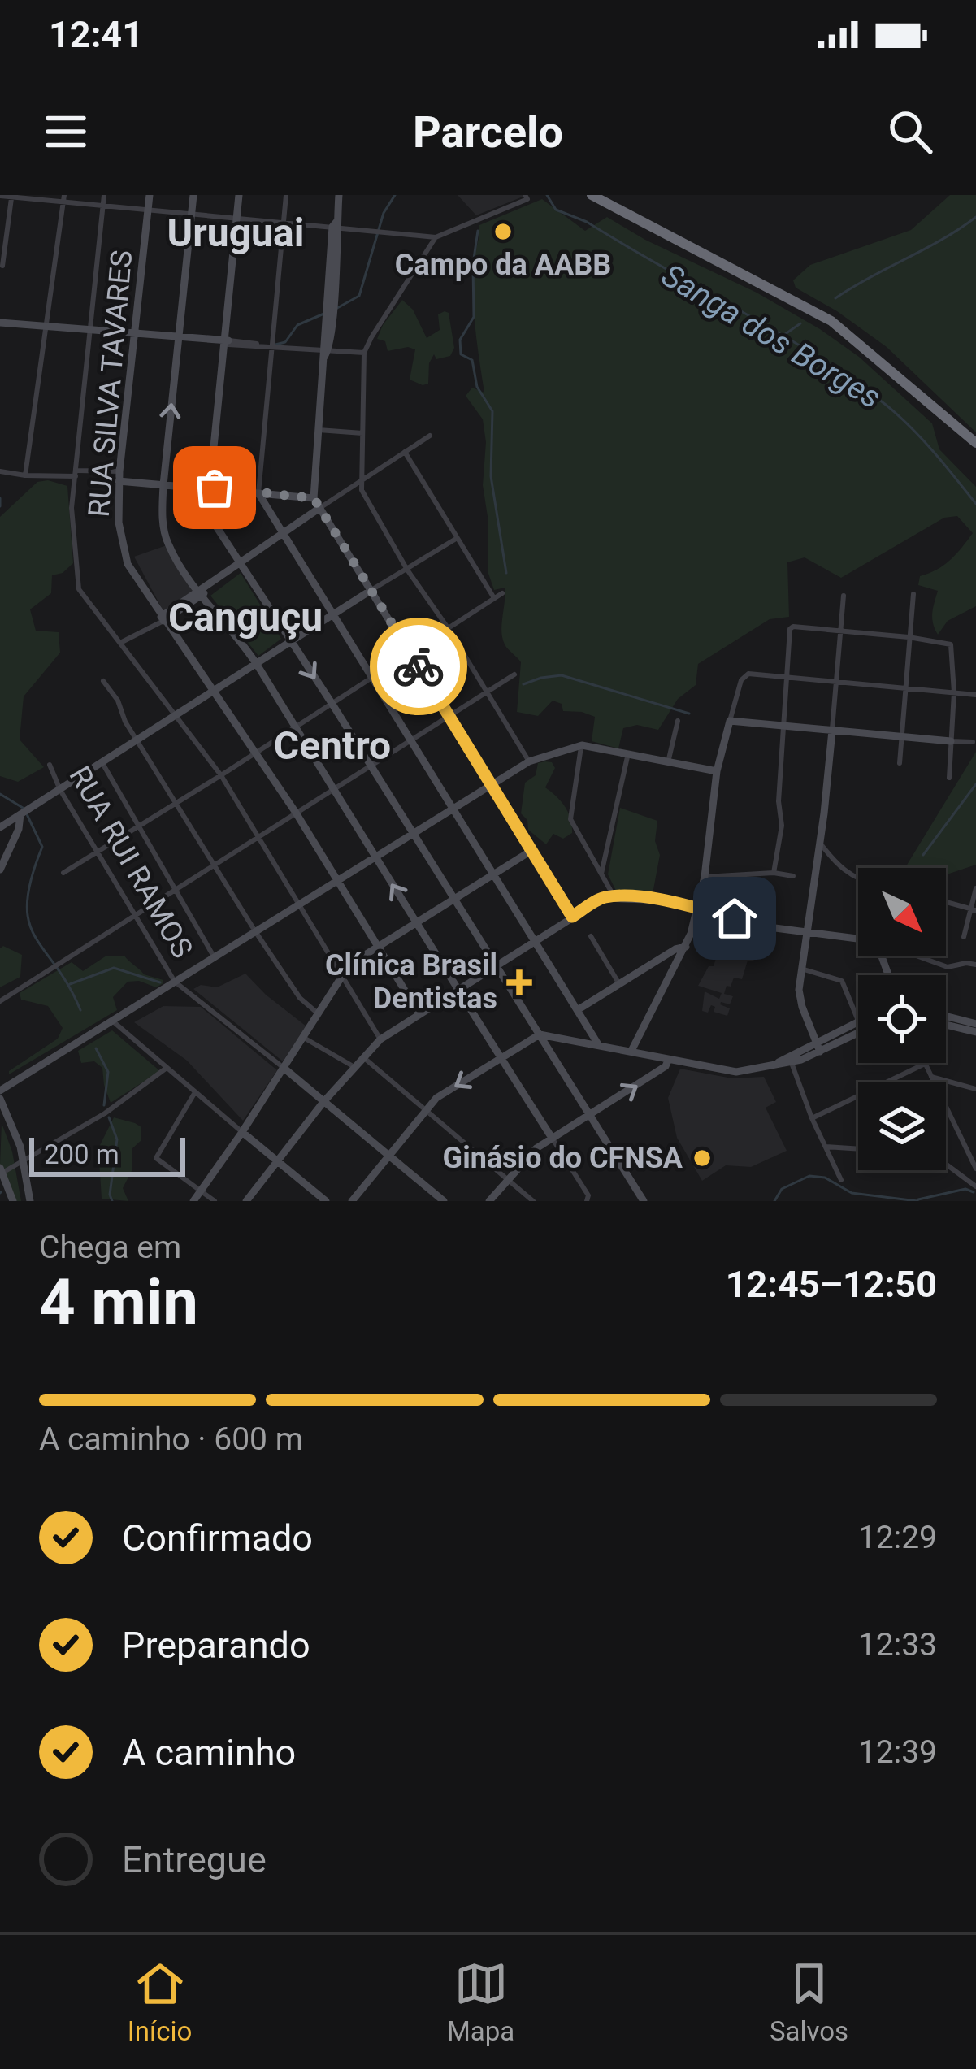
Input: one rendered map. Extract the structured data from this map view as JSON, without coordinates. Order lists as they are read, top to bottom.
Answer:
{
  "streets": {
    "street": ["RUA SILVA TAVARES", "RUA RUI RAMOS"]
  },
  "districts": ["Uruguai", "Canguçu", "Centro"],
  "water": ["Sanga dos Borges"],
  "places": {
    "other": ["Campo da AABB", "Ginásio do CFNSA"],
    "health": ["Clínica Brasil Dentistas"]
  },
  "scale_bar": "200 m",
  "north": "bottom right",
  "page": {
    "status": "12:41",
    "header": "Parcelo",
    "scale": "200 m",
    "heading": ["4 min", "Chega em", "12:45–12:50"],
    "bar": "A caminho · 600 m",
    "list": [
      ["Confirmado", "12:29"],
      ["Preparando", "12:33"],
      ["A caminho", "12:39"],
      "Entregue"
    ],
    "tabs": ["Início", "Mapa", "Salvos"]
  }
}
